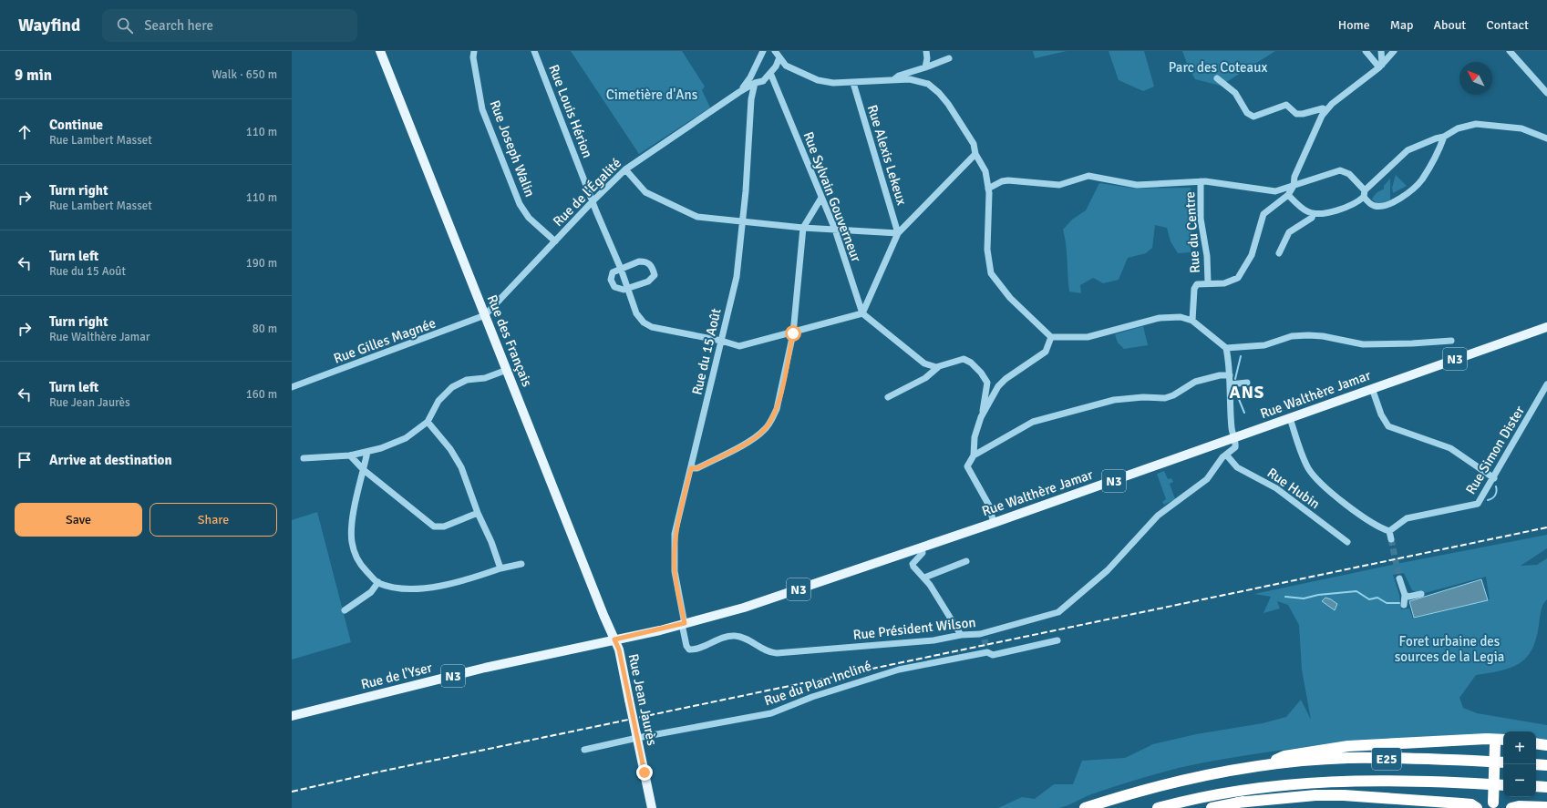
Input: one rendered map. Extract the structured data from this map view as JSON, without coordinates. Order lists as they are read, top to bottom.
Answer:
{
  "streets": {
    "highway": ["E25"],
    "main road": [
      "Rue des Français",
      "N3",
      "Rue Walthère Jamar",
      "Rue de l'Yser",
      "Rue Jean Jaurès"
    ],
    "street": [
      "Rue Louis Hérion",
      "Rue Joseph Walin",
      "Rue Alexis Lekeux",
      "Rue de l'Égalité",
      "Rue Sylvain Gouverneur",
      "Rue du Centre",
      "Rue Gilles Magnée",
      "Rue du 15 Août",
      "Rue Simon Dister",
      "Rue Hubin",
      "Rue Président Wilson",
      "Rue du Plan Incliné"
    ]
  },
  "crossings": [
    ["Rue Louis Hérion", "Rue de l'Égalité"],
    ["Rue Louis Hérion", "Rue Sylvain Gouverneur"],
    ["Rue Louis Hérion", "Rue du 15 Août"],
    ["Rue Joseph Walin", "Rue de l'Égalité"],
    ["Rue de l'Égalité", "Rue Gilles Magnée"],
    ["Rue de l'Égalité", "Rue des Français"],
    ["Rue de l'Égalité", "Rue du 15 Août"],
    ["Rue Gilles Magnée", "Rue des Français"],
    ["Rue des Français", "Rue Walthère Jamar"],
    ["Rue des Français", "Rue de l'Yser"],
    ["Rue des Français", "Rue Jean Jaurès"],
    ["Rue du 15 Août", "Rue Walthère Jamar"],
    ["Rue du 15 Août", "Rue Président Wilson"],
    ["Rue Walthère Jamar", "Rue Président Wilson"],
    ["Rue Walthère Jamar", "Rue de l'Yser"],
    ["Rue Walthère Jamar", "Rue Jean Jaurès"],
    ["Rue Hubin", "Rue Président Wilson"],
    ["Rue de l'Yser", "Rue Jean Jaurès"],
    ["Rue du Plan Incliné", "Rue Jean Jaurès"]
  ],
  "districts": ["ANS"],
  "parks": ["Parc des Coteaux", "Cimetière d'Ans", "Foret urbaine des sources de la Legia"],
  "north": "top left",
  "page": {
    "header": "Wayfind",
    "search": "Search here",
    "nav": [
      "Home",
      "Map",
      "About",
      "Contact"
    ],
    "heading": ["9 min", "Walk · 650 m"],
    "list": [
      ["Continue", "Rue Lambert Masset", "110 m"],
      ["Turn right", "Rue Lambert Masset", "110 m"],
      ["Turn left", "Rue du 15 Août", "190 m"],
      ["Turn right", "Rue Walthère Jamar", "80 m"],
      ["Turn left", "Rue Jean Jaurès", "160 m"],
      "Arrive at destination"
    ],
    "buttons": ["Save", "Share"],
    "map_buttons": ["+", "−"]
  }
}
